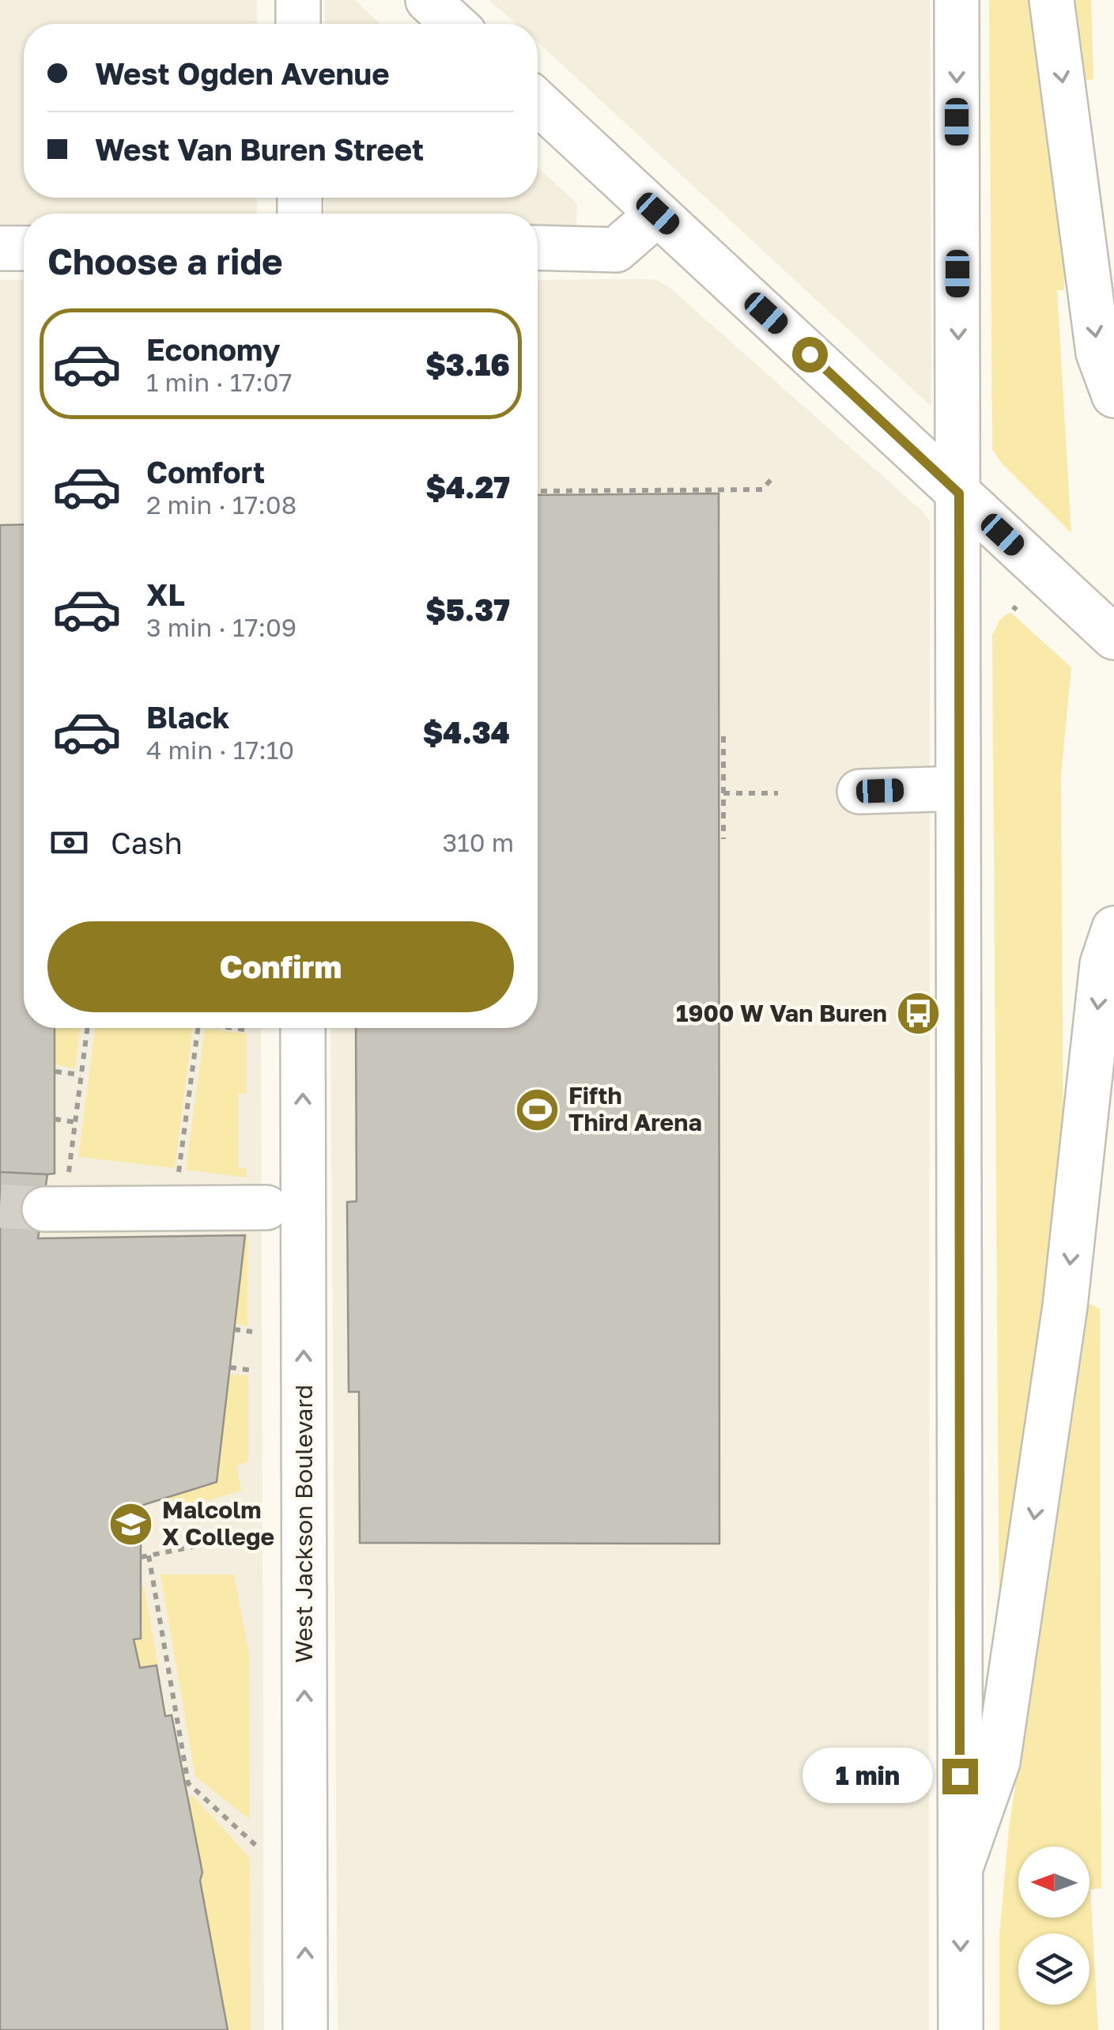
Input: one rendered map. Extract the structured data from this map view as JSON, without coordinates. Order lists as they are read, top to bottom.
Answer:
{
  "streets": {
    "main road": ["West Jackson Boulevard"]
  },
  "one_way": ["West Jackson Boulevard"],
  "places": {
    "bus stop": ["1900 W Van Buren"],
    "sports": ["Fifth Third Arena"],
    "school or university": ["Malcolm X College"]
  },
  "north": "left",
  "page": {
    "banner": ["West Ogden Avenue", "West Van Buren Street"],
    "heading": "Choose a ride",
    "list": [
      {
        "name": "Economy",
        "note": "1 min · 17:07",
        "value": "$3.16"
      },
      {
        "name": "Comfort",
        "note": "2 min · 17:08",
        "value": "$4.27"
      },
      {
        "name": "XL",
        "note": "3 min · 17:09",
        "value": "$5.37"
      },
      {
        "name": "Black",
        "note": "4 min · 17:10",
        "value": "$4.34"
      }
    ],
    "pay": ["Cash", "310 m"],
    "buttons": "Confirm",
    "bubble": "1 min"
  }
}
